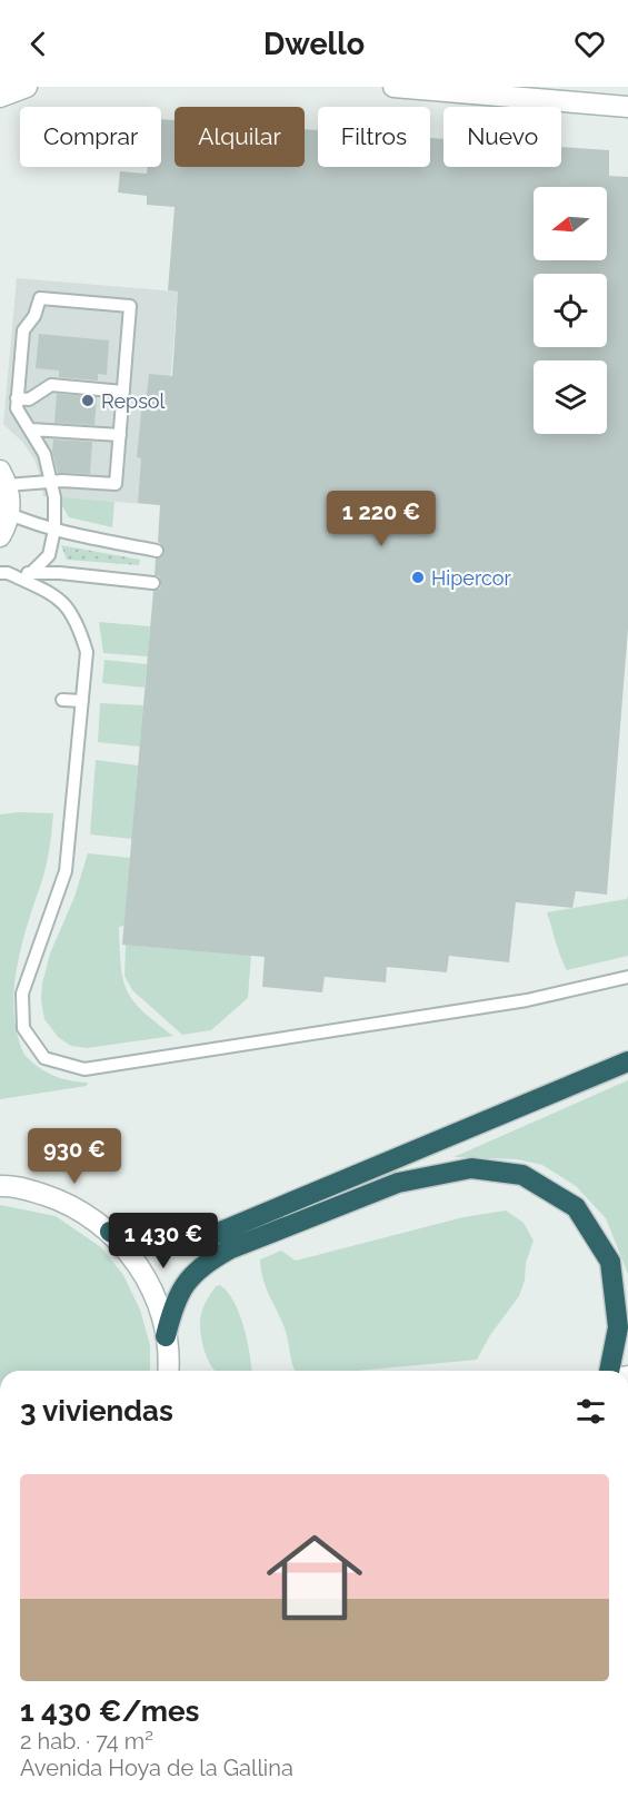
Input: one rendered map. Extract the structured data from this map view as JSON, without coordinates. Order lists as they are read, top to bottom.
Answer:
{
  "places": ["Repsol", "Hipercor"],
  "north": "left",
  "page": {
    "header": "Dwello",
    "chip": [
      "Comprar",
      "Alquilar",
      "Filtros",
      "Nuevo"
    ],
    "price": ["1 220 €", "930 €", "1 430 €"],
    "heading": "3 viviendas",
    "list": [
      {
        "name": "1 430 €/mes",
        "note": "2 hab. · 74 m² · Avenida Hoya de la Gallina"
      }
    ]
  }
}
